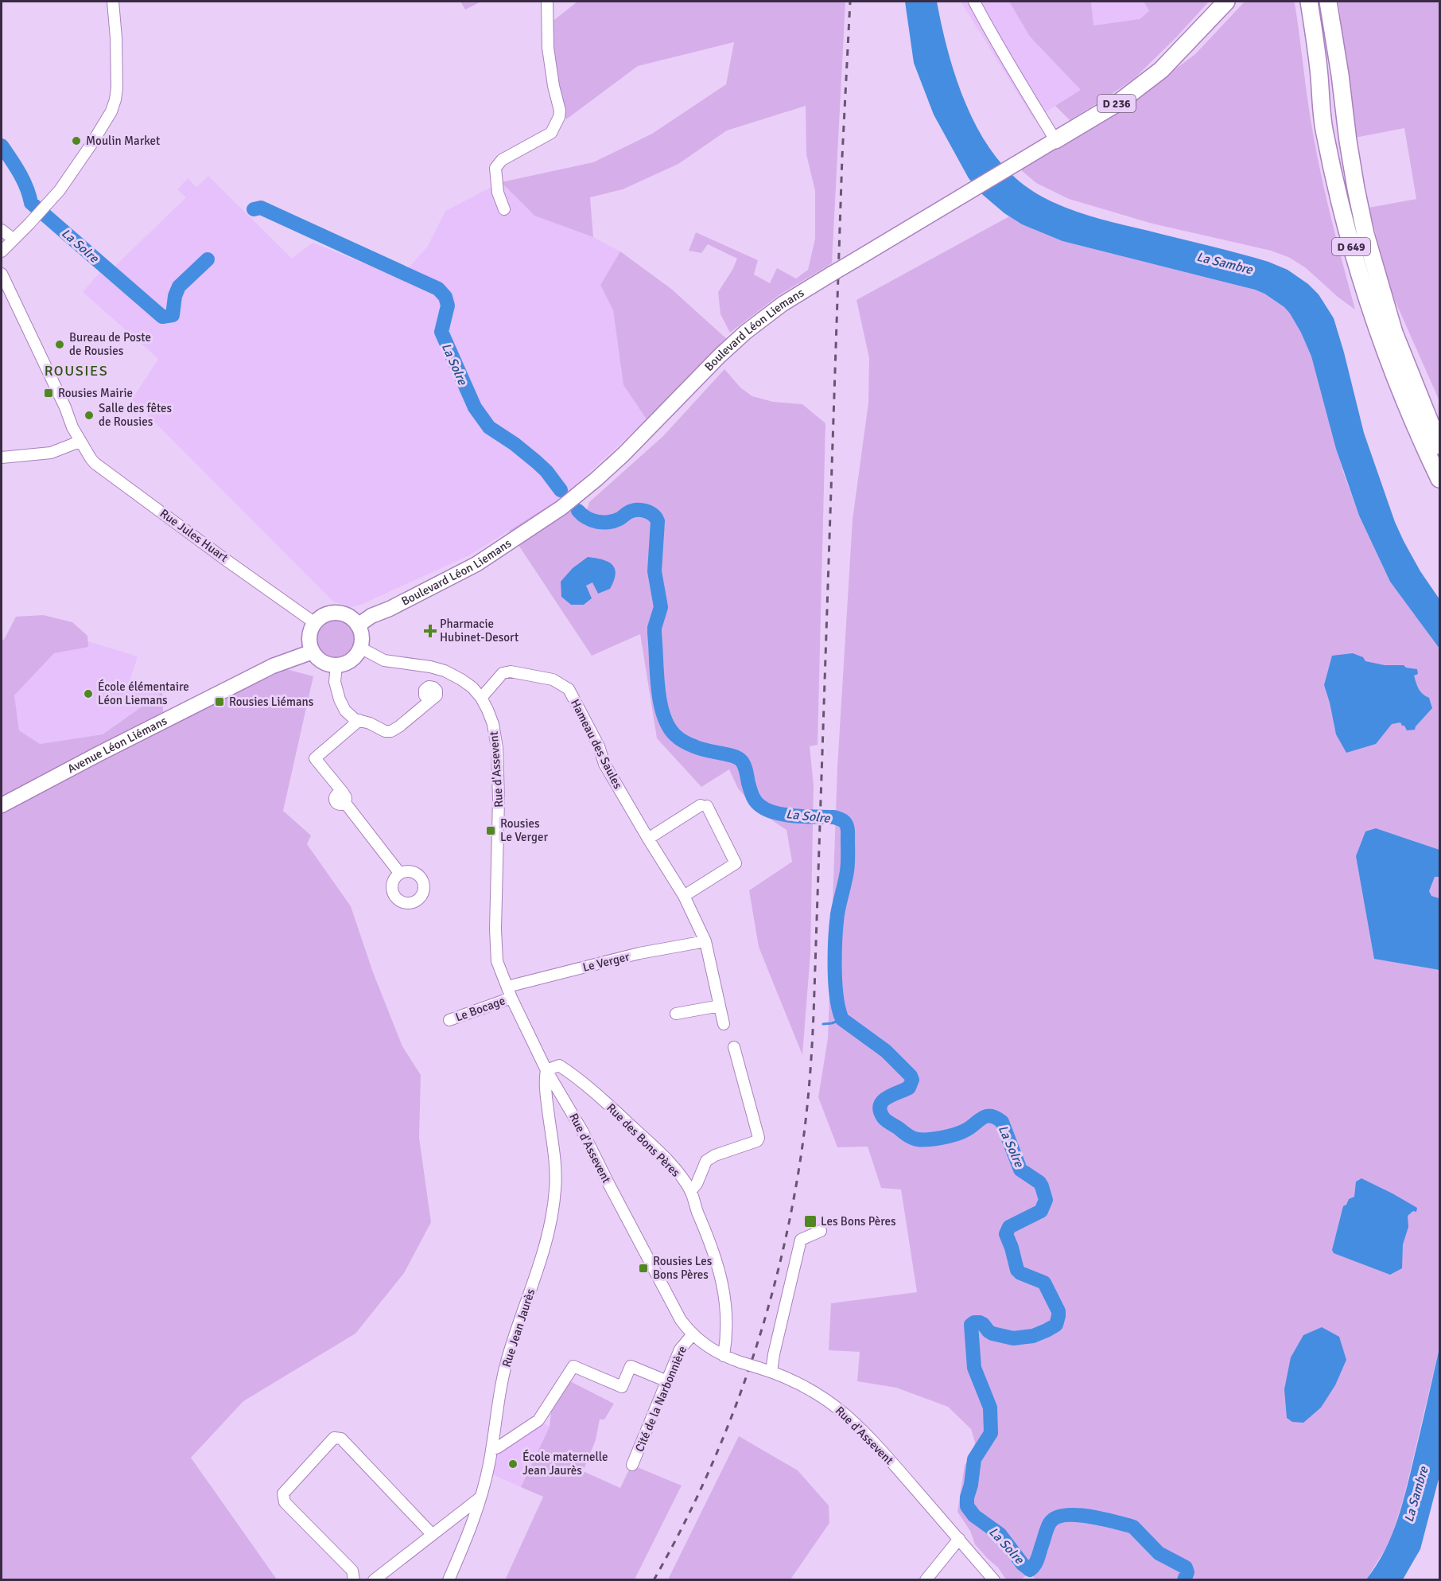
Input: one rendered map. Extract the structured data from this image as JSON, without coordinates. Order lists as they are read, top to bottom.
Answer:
{
  "streets": {
    "highway": ["D 236", "D 649", "Boulevard Léon Liemans"],
    "main road": ["Avenue Léon Liémans"],
    "street": [
      "Rue Jules Huart",
      "Hameau des Saules",
      "Rue d'Assevent",
      "Le Verger",
      "Le Bocage",
      "Rue des Bons Pères",
      "Rue Jean Jaurès",
      "Cité de la Narbonnière"
    ]
  },
  "crossings": [
    ["Boulevard Léon Liemans", "Rue Jules Huart"],
    ["Boulevard Léon Liemans", "Avenue Léon Liémans"],
    ["Boulevard Léon Liemans", "Rue d'Assevent"],
    ["Rue Jules Huart", "Avenue Léon Liémans"],
    ["Rue Jules Huart", "Rue d'Assevent"],
    ["Hameau des Saules", "Rue d'Assevent"],
    ["Avenue Léon Liémans", "Rue d'Assevent"],
    ["Rue d'Assevent", "Le Verger"],
    ["Rue d'Assevent", "Le Bocage"],
    ["Rue d'Assevent", "Rue des Bons Pères"],
    ["Rue d'Assevent", "Rue Jean Jaurès"],
    ["Rue d'Assevent", "Cité de la Narbonnière"],
    ["Le Verger", "Le Bocage"],
    ["Rue des Bons Pères", "Rue Jean Jaurès"]
  ],
  "districts": ["ROUSIES"],
  "water": ["La Solre", "La Sambre"],
  "places": {
    "other": [
      "Moulin Market",
      "Bureau de Poste de Rousies",
      "Salle des fêtes de Rousies",
      "École élémentaire Léon Liemans",
      "École maternelle Jean Jaurès"
    ],
    "transit": [
      "Rousies Mairie",
      "Rousies Liémans",
      "Rousies Le Verger",
      "Les Bons Pères",
      "Rousies Les Bons Pères"
    ],
    "health": ["Pharmacie Hubinet-Desort"]
  }
}
